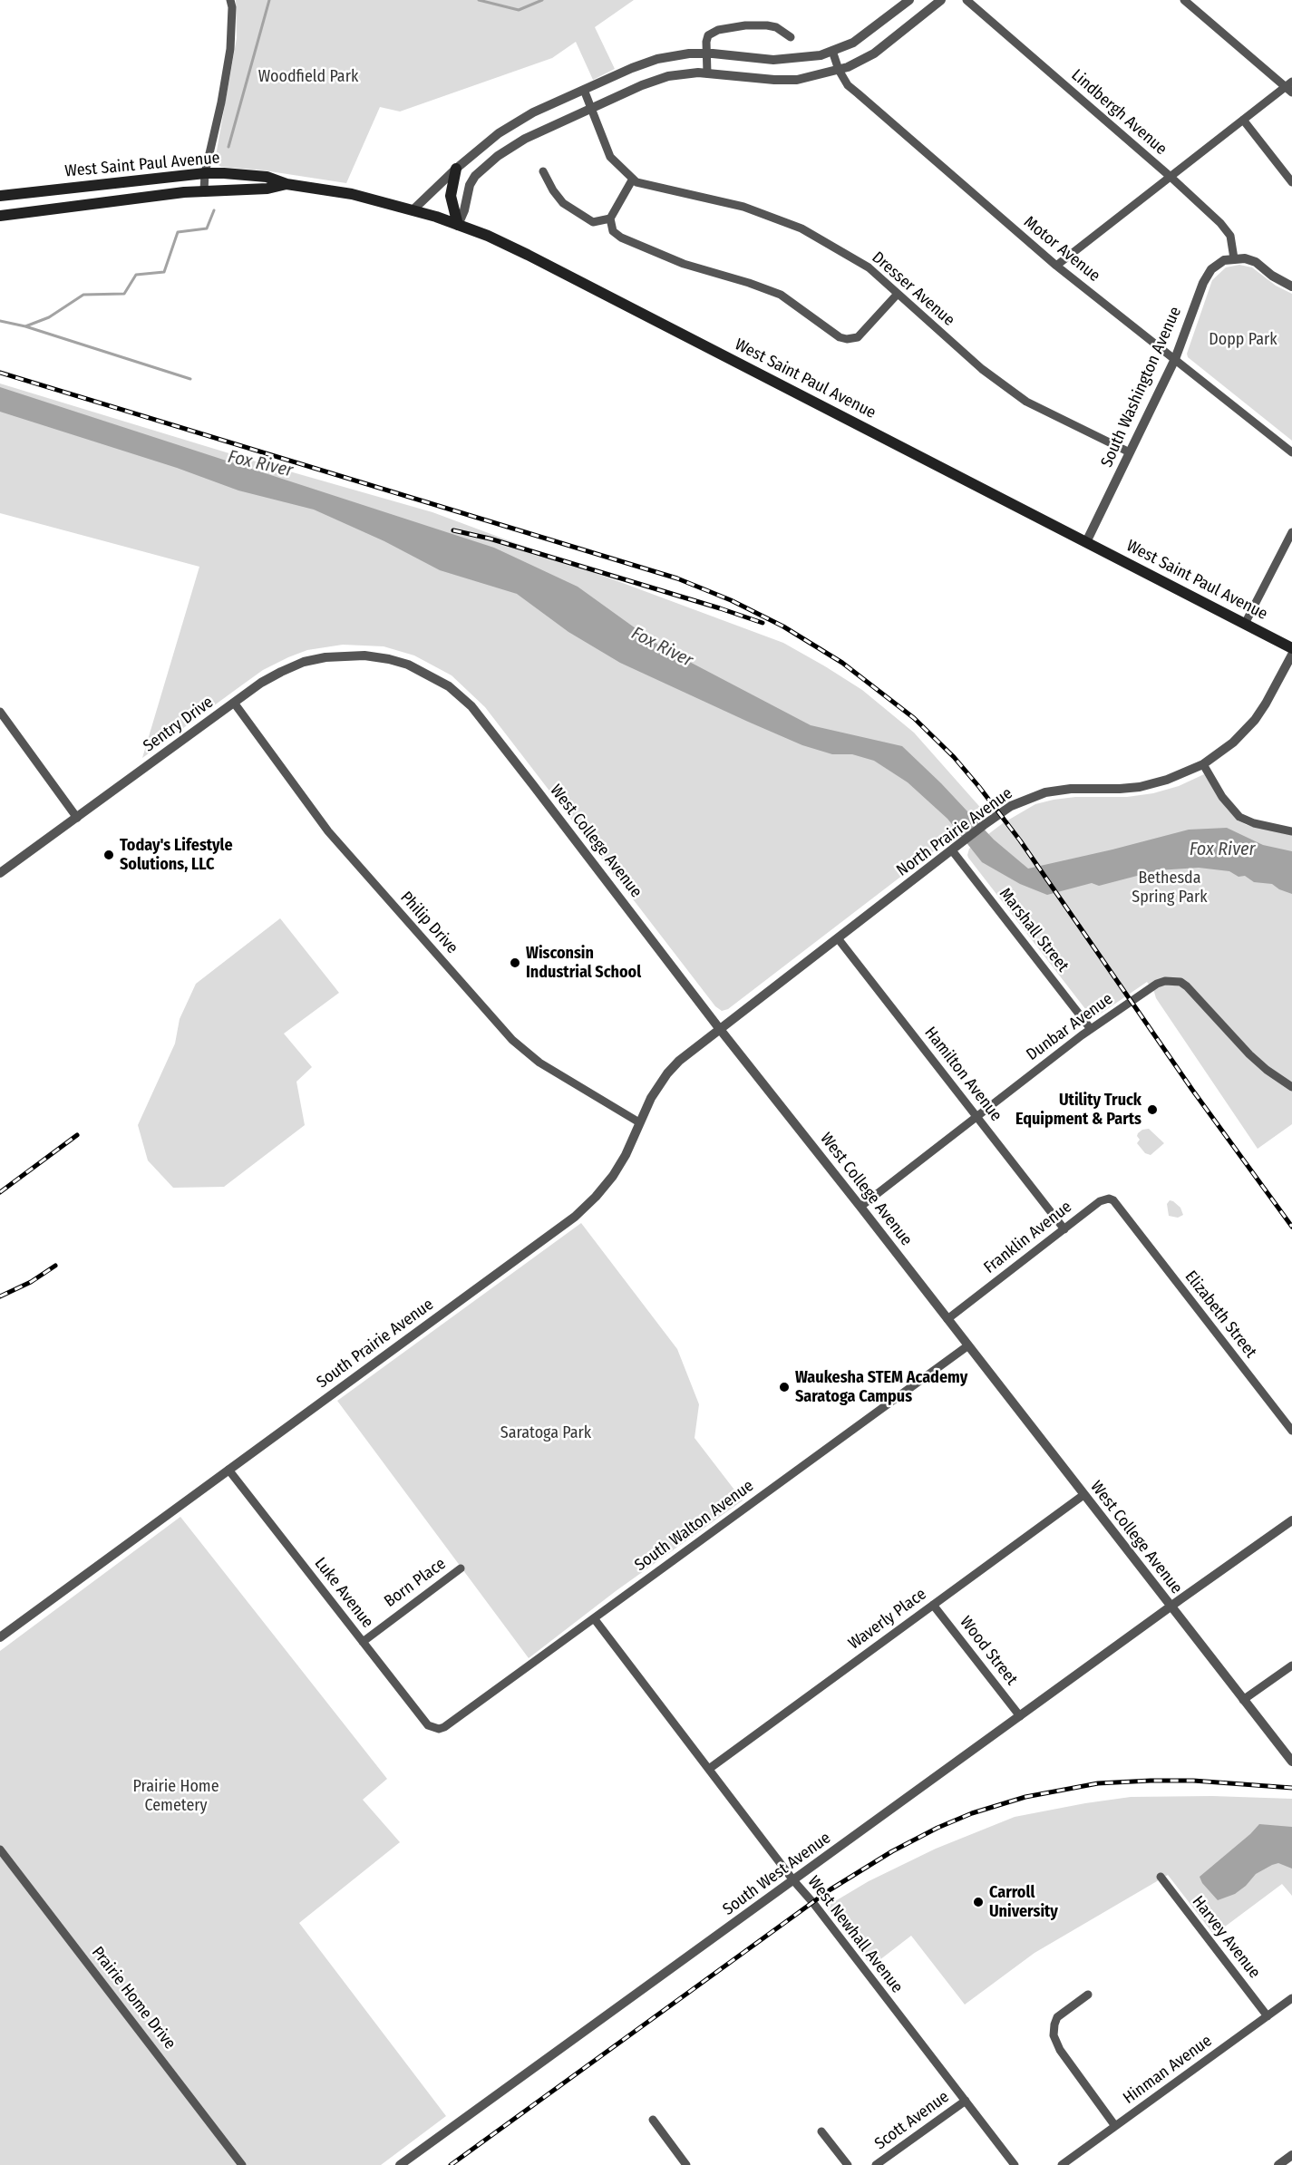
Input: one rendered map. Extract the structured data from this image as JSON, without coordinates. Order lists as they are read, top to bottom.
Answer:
{
  "streets": {
    "main road": ["West Saint Paul Avenue"],
    "street": [
      "Lindbergh Avenue",
      "Motor Avenue",
      "Dresser Avenue",
      "South Washington Avenue",
      "Sentry Drive",
      "North Prairie Avenue",
      "West College Avenue",
      "Philip Drive",
      "Marshall Street",
      "Dunbar Avenue",
      "Hamilton Avenue",
      "Franklin Avenue",
      "Elizabeth Street",
      "South Prairie Avenue",
      "South Walton Avenue",
      "Born Place",
      "Luke Avenue",
      "Waverly Place",
      "Wood Street",
      "South West Avenue",
      "West Newhall Avenue",
      "Harvey Avenue",
      "Prairie Home Drive",
      "Hinman Avenue",
      "Scott Avenue"
    ]
  },
  "crossings": [
    ["Lindbergh Avenue", "South Washington Avenue"],
    ["West Saint Paul Avenue", "South Washington Avenue"],
    ["Motor Avenue", "South Washington Avenue"],
    ["Dresser Avenue", "South Washington Avenue"],
    ["Sentry Drive", "West College Avenue"],
    ["Sentry Drive", "Philip Drive"],
    ["North Prairie Avenue", "West College Avenue"],
    ["North Prairie Avenue", "Marshall Street"],
    ["North Prairie Avenue", "Hamilton Avenue"],
    ["North Prairie Avenue", "South Prairie Avenue"],
    ["West College Avenue", "Dunbar Avenue"],
    ["West College Avenue", "Franklin Avenue"],
    ["West College Avenue", "South Prairie Avenue"],
    ["West College Avenue", "South Walton Avenue"],
    ["West College Avenue", "Waverly Place"],
    ["West College Avenue", "South West Avenue"],
    ["Philip Drive", "South Prairie Avenue"],
    ["Marshall Street", "Dunbar Avenue"],
    ["Dunbar Avenue", "Hamilton Avenue"],
    ["Hamilton Avenue", "Franklin Avenue"],
    ["Franklin Avenue", "Elizabeth Street"],
    ["South Prairie Avenue", "Luke Avenue"],
    ["South Walton Avenue", "Luke Avenue"],
    ["South Walton Avenue", "West Newhall Avenue"],
    ["Born Place", "Luke Avenue"],
    ["Waverly Place", "Wood Street"],
    ["Waverly Place", "West Newhall Avenue"],
    ["Wood Street", "South West Avenue"],
    ["South West Avenue", "West Newhall Avenue"],
    ["West Newhall Avenue", "Scott Avenue"],
    ["Harvey Avenue", "Hinman Avenue"]
  ],
  "water": ["Fox River"],
  "parks": [
    "Woodfield Park",
    "Dopp Park",
    "Bethesda Spring Park",
    "Saratoga Park",
    "Prairie Home Cemetery"
  ],
  "places": [
    "Today's Lifestyle Solutions, LLC",
    "Wisconsin Industrial School",
    "Utility Truck Equipment & Parts",
    "Waukesha STEM Academy Saratoga Campus",
    "Carroll University"
  ]
}
